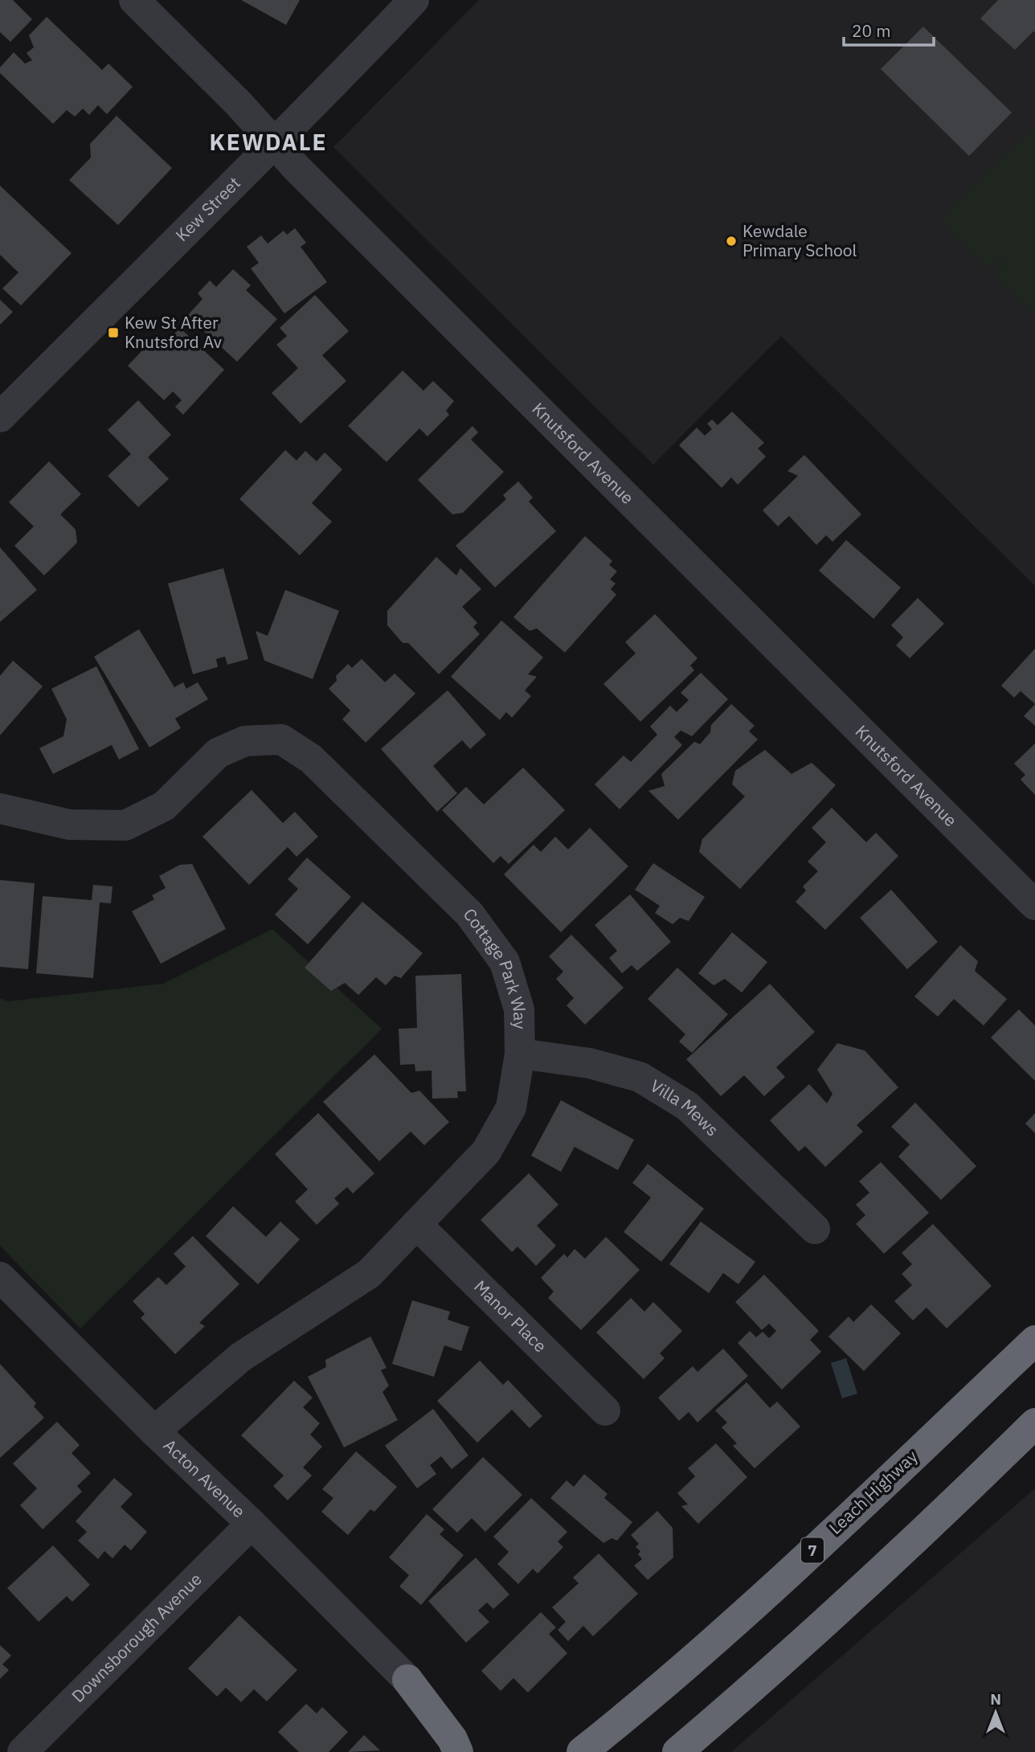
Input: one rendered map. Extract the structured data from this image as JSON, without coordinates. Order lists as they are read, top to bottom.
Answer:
{
  "streets": {
    "highway": ["Leach Highway", "7"],
    "street": [
      "Kew Street",
      "Knutsford Avenue",
      "Cottage Park Way",
      "Villa Mews",
      "Manor Place",
      "Acton Avenue",
      "Downsborough Avenue"
    ]
  },
  "crossings": [
    ["Kew Street", "Knutsford Avenue"],
    ["Cottage Park Way", "Villa Mews"],
    ["Cottage Park Way", "Manor Place"],
    ["Cottage Park Way", "Acton Avenue"],
    ["Acton Avenue", "Downsborough Avenue"]
  ],
  "districts": ["KEWDALE"],
  "places": {
    "other": ["Kewdale Primary School"],
    "transit": ["Kew St After Knutsford Av"]
  },
  "scale_bar": "20 m",
  "north": "top"
}
